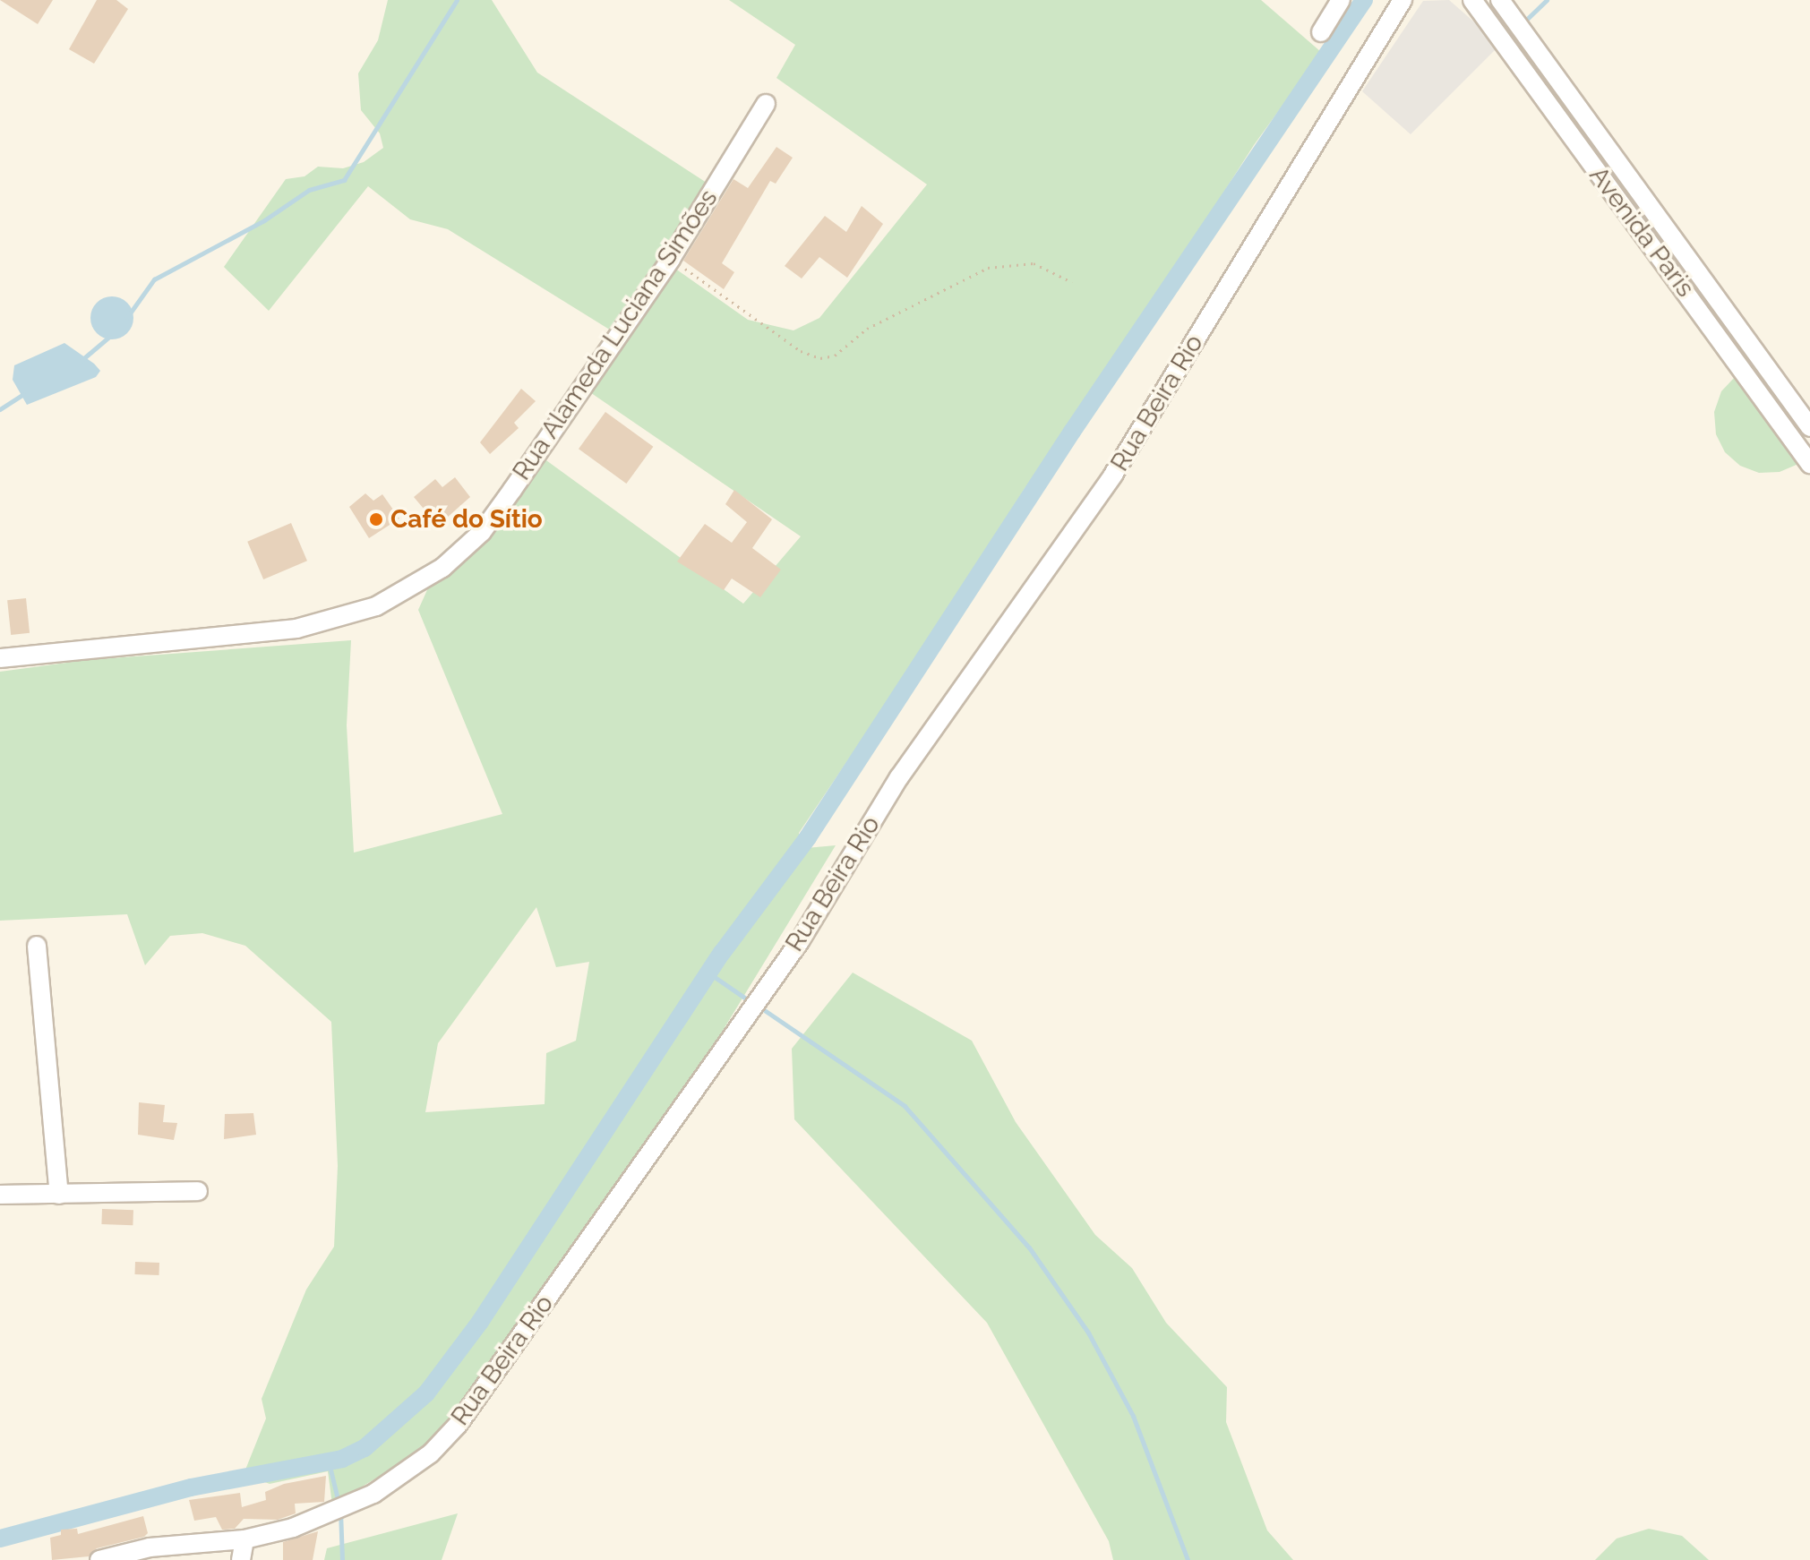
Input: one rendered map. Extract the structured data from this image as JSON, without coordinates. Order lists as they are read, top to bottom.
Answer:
{
  "streets": {
    "street": ["Avenida Paris", "Rua Alameda Luciana Simões", "Rua Beira Rio"]
  },
  "places": ["Café do Sítio"]
}
